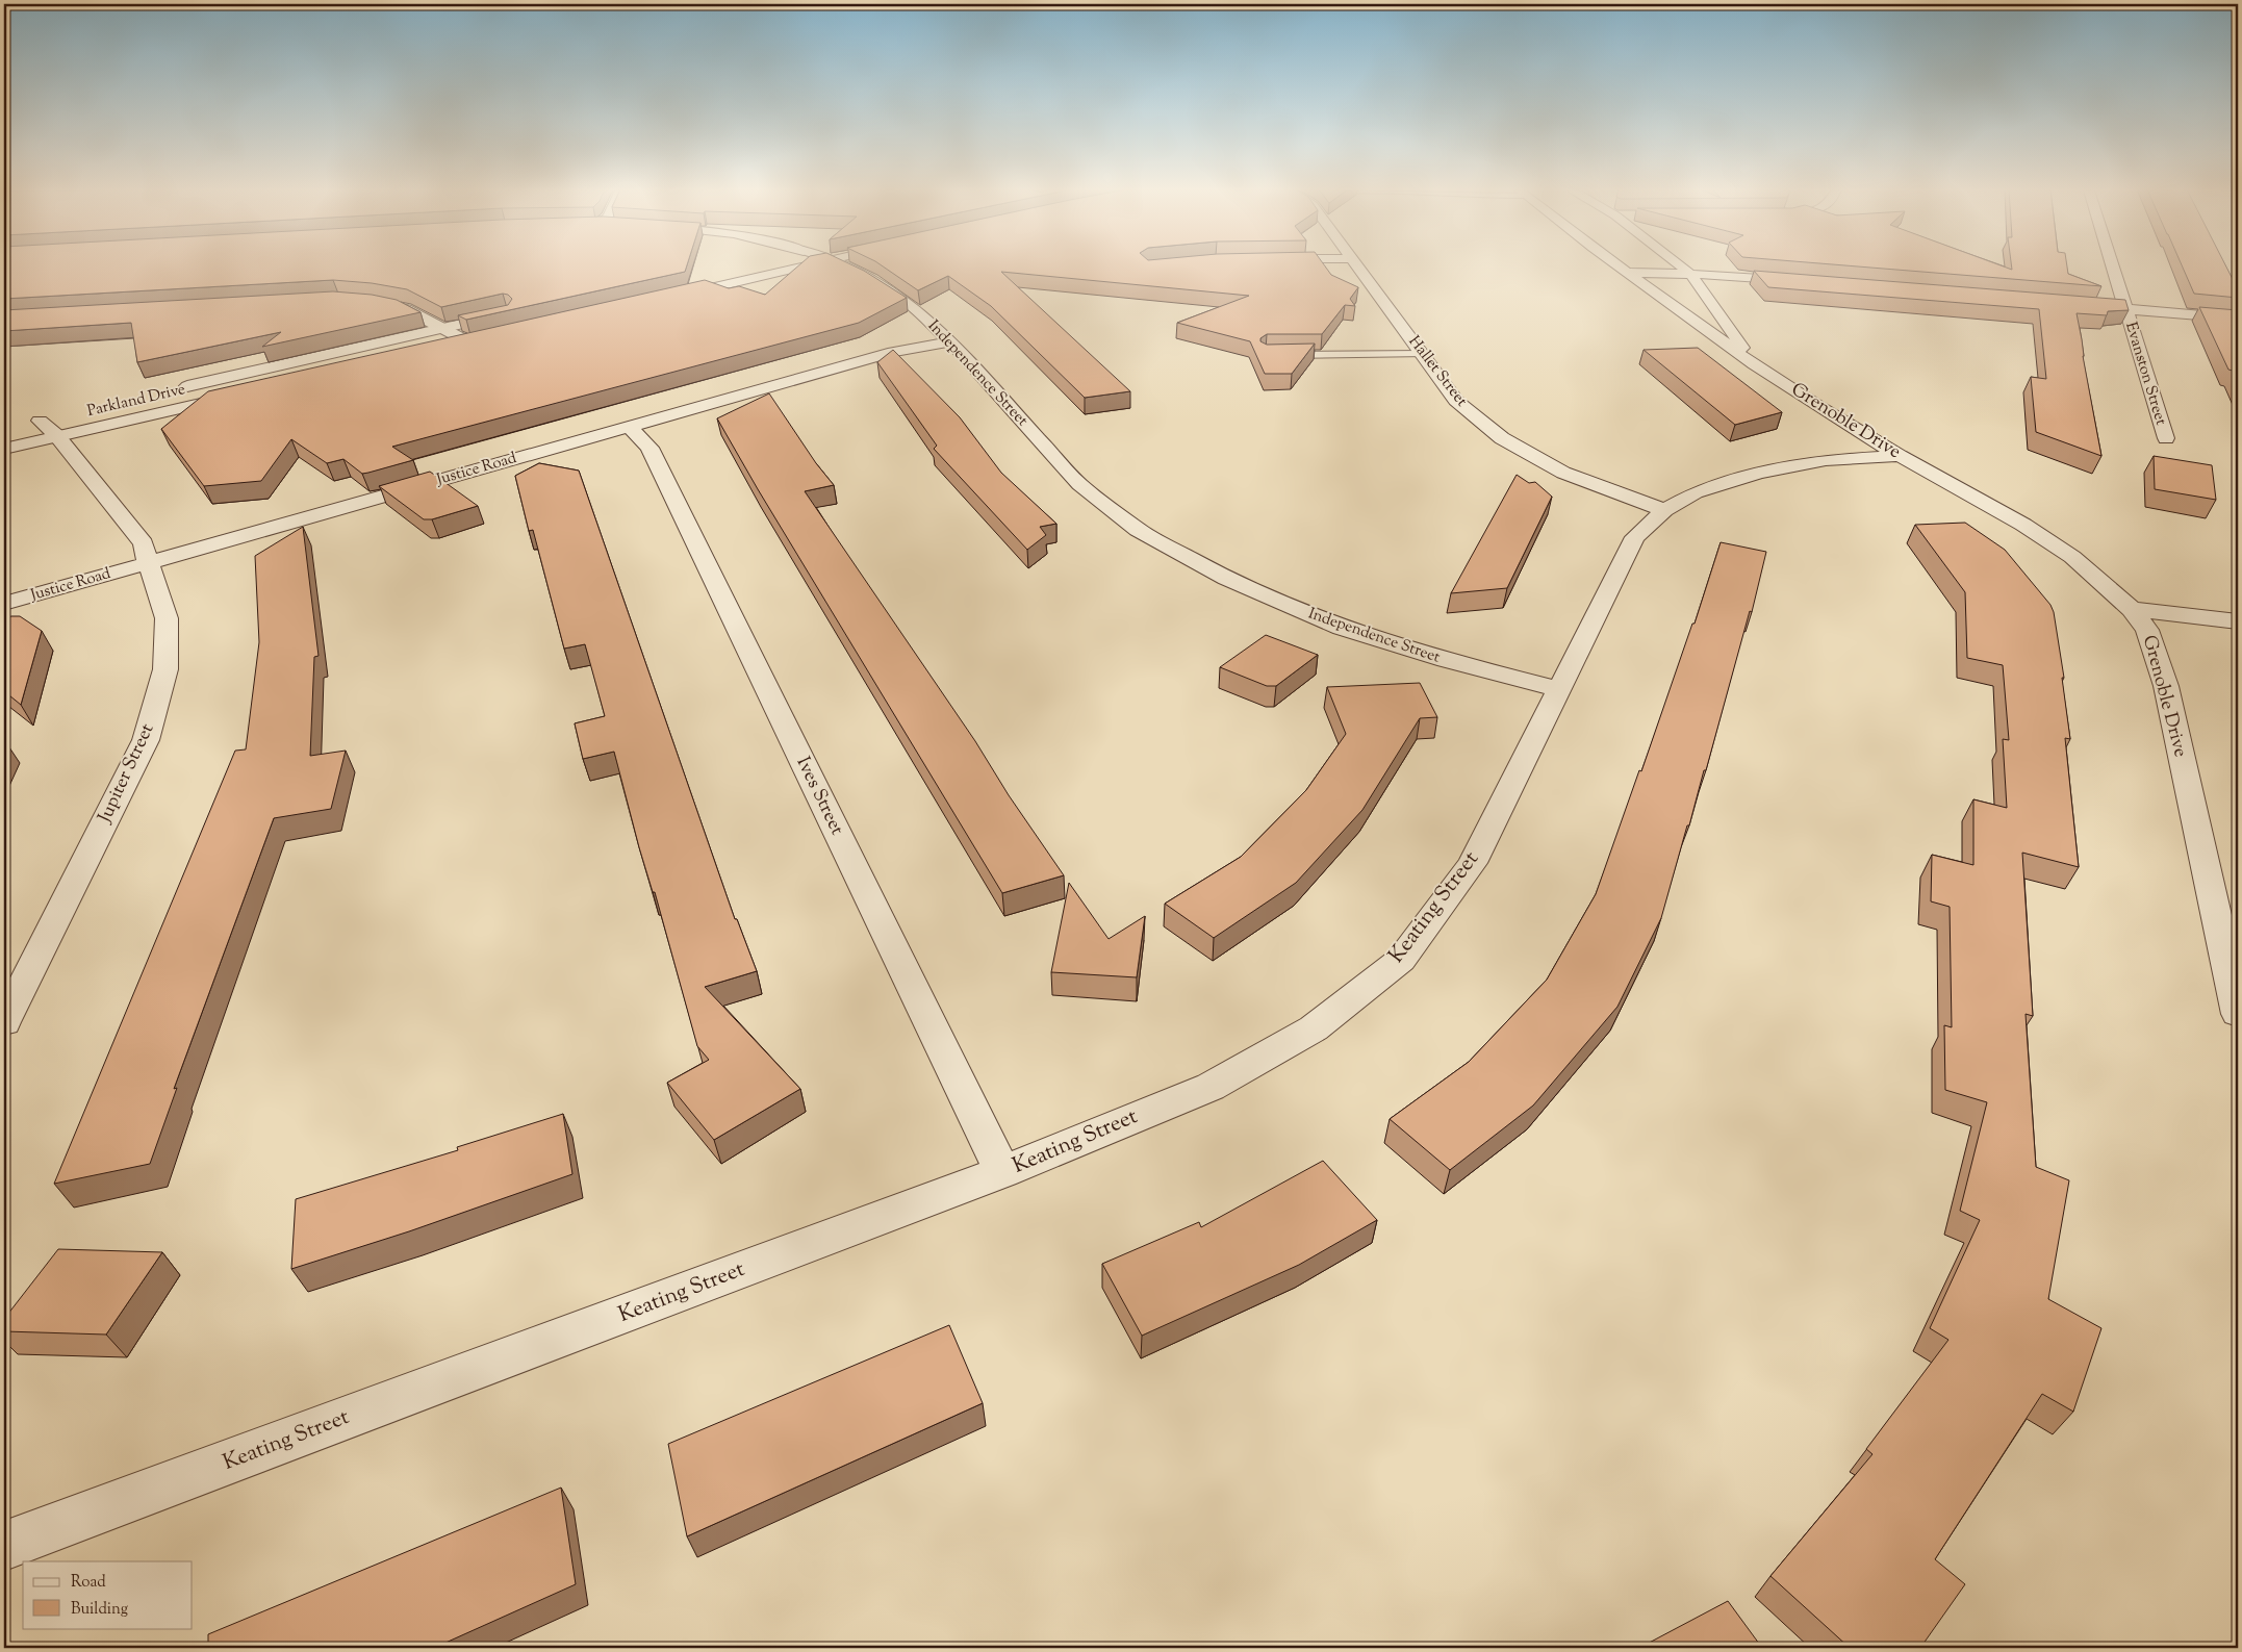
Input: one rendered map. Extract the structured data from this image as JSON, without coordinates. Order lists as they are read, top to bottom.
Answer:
{
  "streets": {
    "street": [
      "Hallet Street",
      "Independence Street",
      "Evanston Street",
      "Parkland Drive",
      "Grenoble Drive",
      "Justice Road",
      "Jupiter Street",
      "Ives Street",
      "Keating Street"
    ]
  },
  "crossings": [
    ["Hallet Street", "Keating Street"],
    ["Independence Street", "Justice Road"],
    ["Independence Street", "Keating Street"],
    ["Parkland Drive", "Jupiter Street"],
    ["Grenoble Drive", "Keating Street"],
    ["Justice Road", "Jupiter Street"],
    ["Justice Road", "Ives Street"],
    ["Ives Street", "Keating Street"]
  ],
  "legend": ["Road", "Building"]
}
